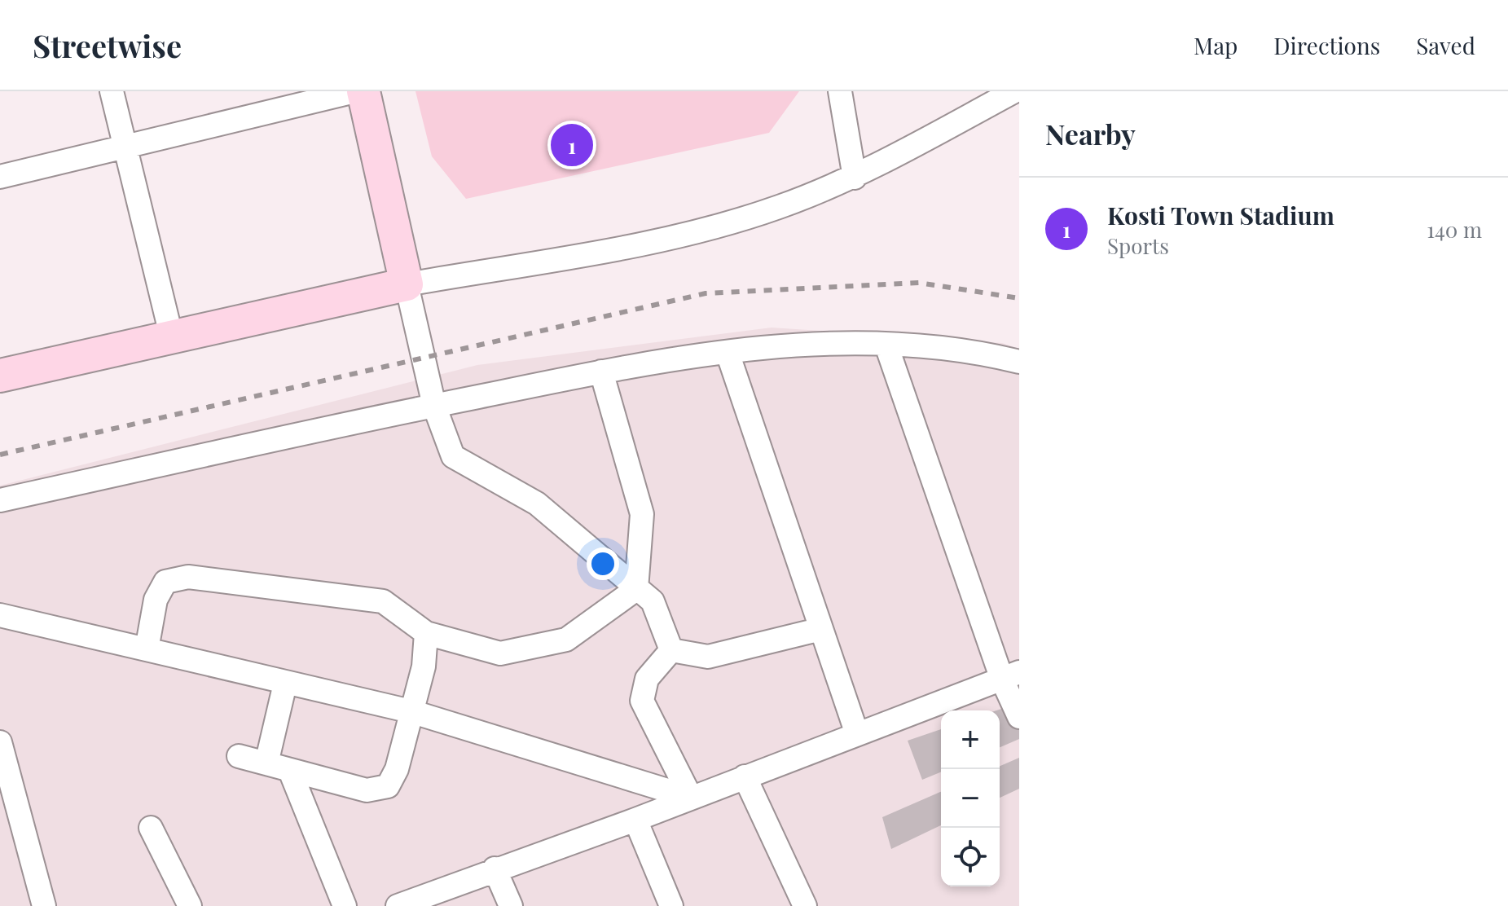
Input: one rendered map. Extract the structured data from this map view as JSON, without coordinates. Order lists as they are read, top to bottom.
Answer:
{
  "page": {
    "header": "Streetwise",
    "nav": ["Map", "Directions", "Saved"],
    "heading": "Nearby",
    "pins": "1",
    "list": [
      {
        "mark": "1",
        "name": "Kosti Town Stadium",
        "note": "Sports",
        "value": "140 m"
      }
    ],
    "map_buttons": ["+", "−"]
  }
}
